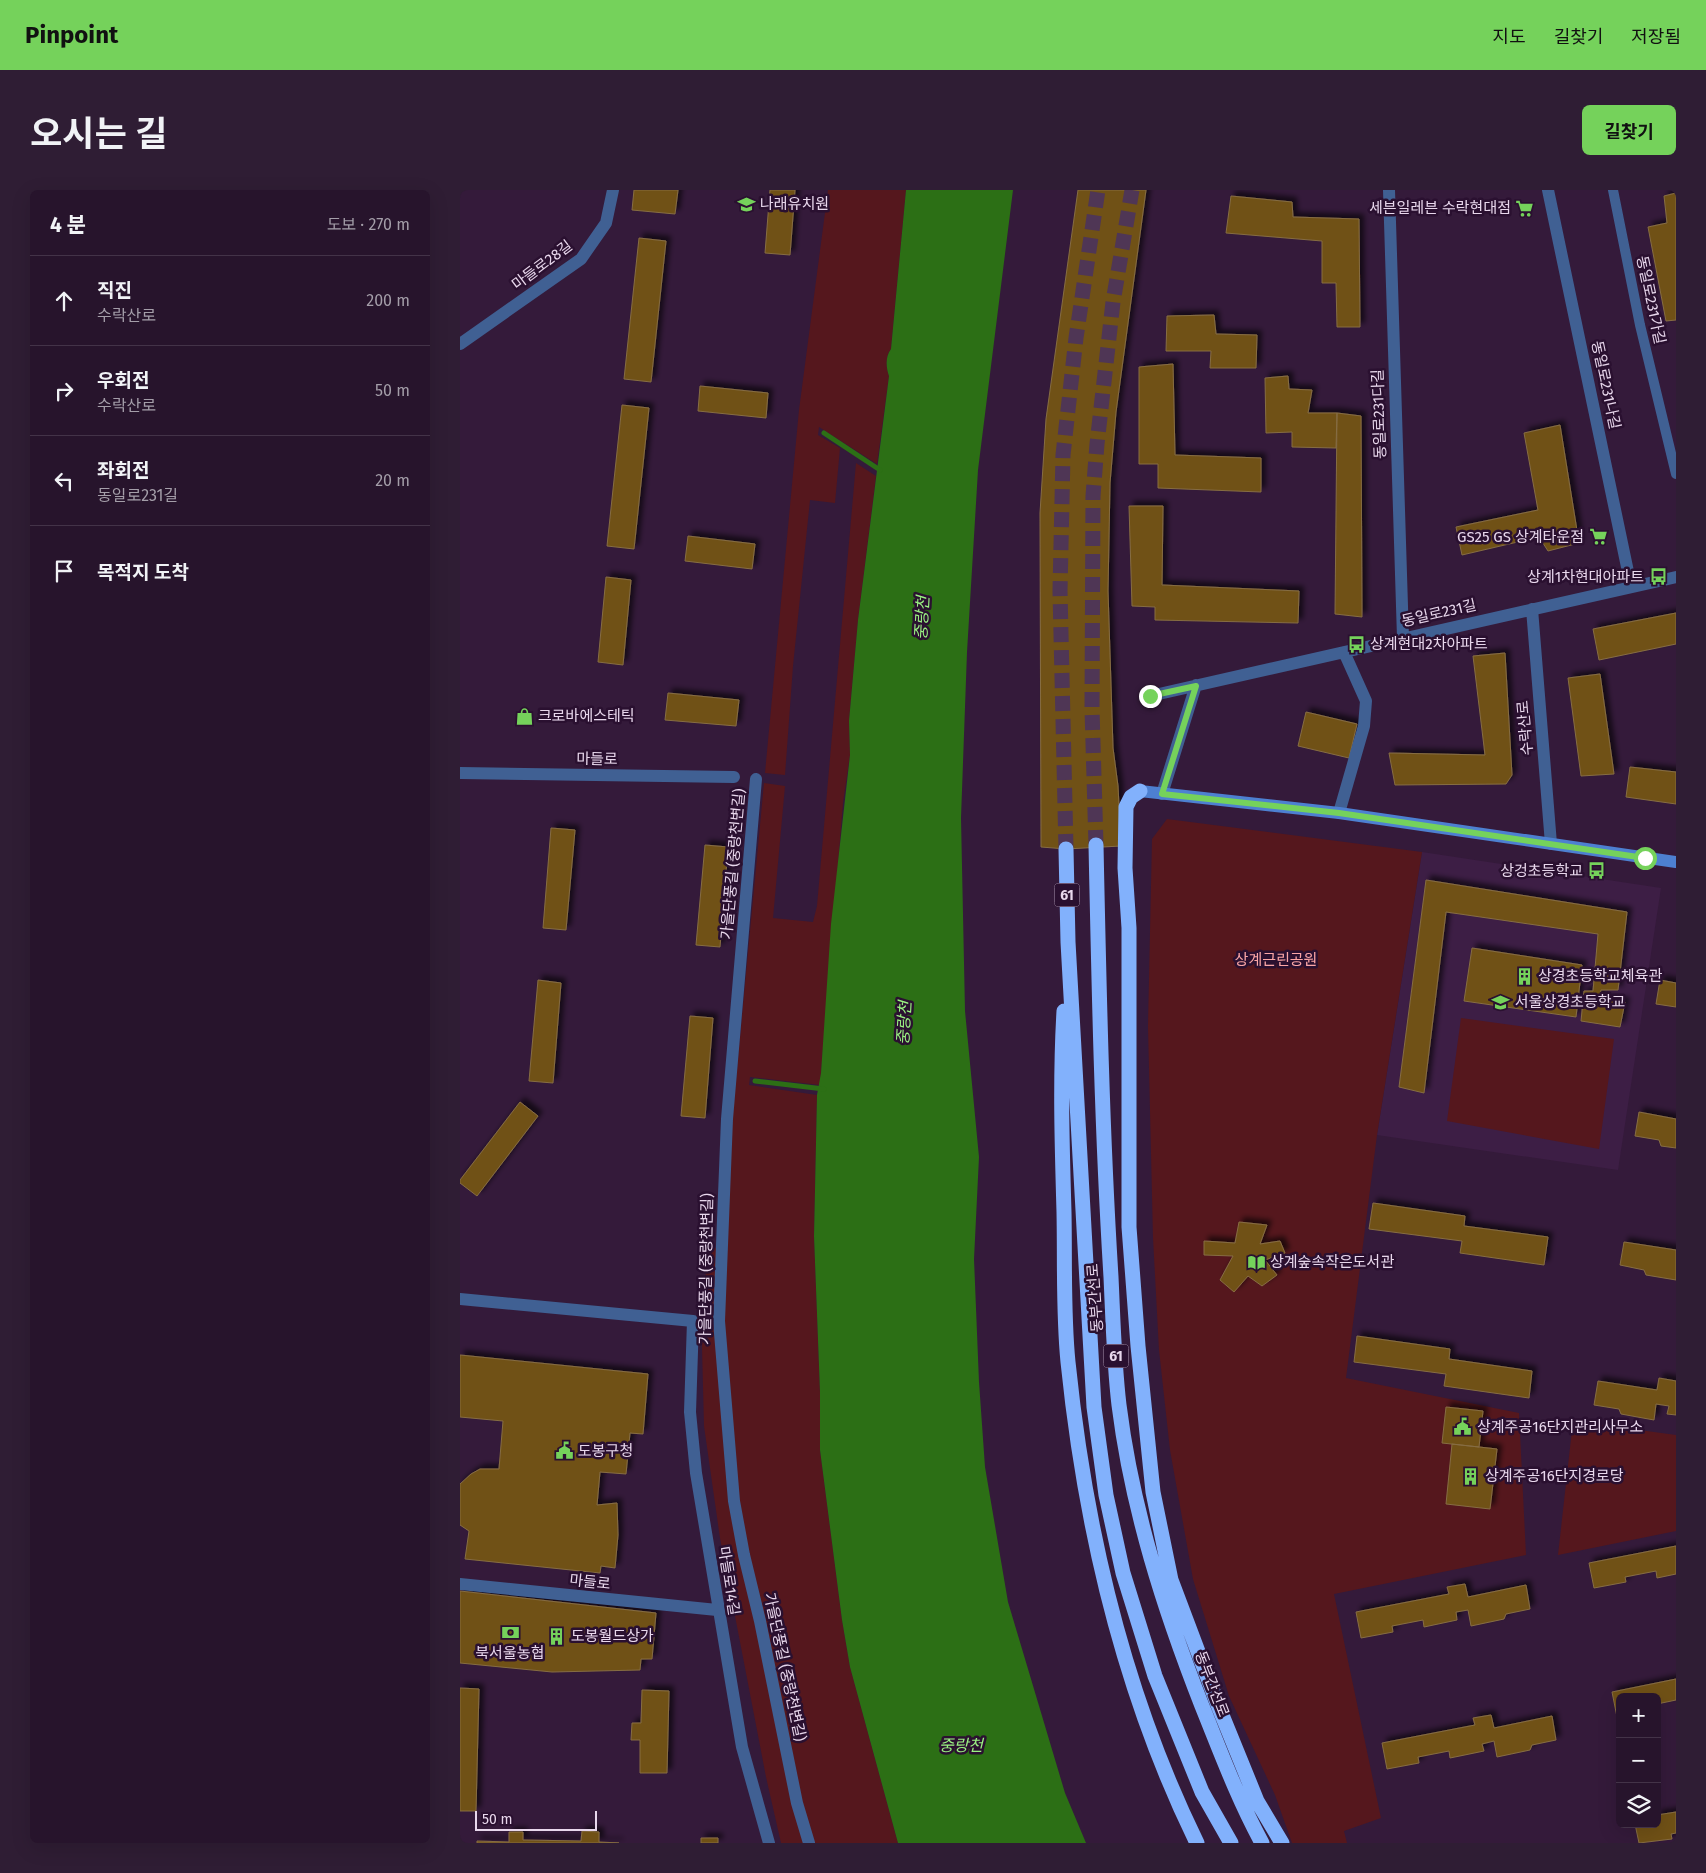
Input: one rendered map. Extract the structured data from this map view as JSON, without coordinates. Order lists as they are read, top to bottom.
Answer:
{
  "streets": {
    "highway": ["61", "동부간선로"],
    "street": [
      "마들로28길",
      "동일로231나길",
      "동일로231다길",
      "동일로231길",
      "수락산로",
      "마들로",
      "가을단풍길 (중랑천변길)",
      "마들로14길"
    ],
    "lane": ["동일로231가길"]
  },
  "crossings": [
    ["동일로231나길", "동일로231길"],
    ["동일로231다길", "동일로231길"],
    ["동일로231길", "수락산로"],
    ["마들로", "마들로14길"]
  ],
  "water": ["중랑천"],
  "parks": ["상계근린공원"],
  "places": {
    "school or university": ["나래유치원", "서울상경초등학교"],
    "supermarket": ["세븐일레븐 수락현대점", "GS25 GS 상계타운점"],
    "bus stop": ["상계1차현대아파트", "상계현대2차아파트", "상겅초등학교"],
    "shop": ["크로바에스테틱"],
    "building": ["상경초등학교체육관", "상계주공16단지경로당", "도봉월드상가"],
    "library": ["상계숲속작은도서관"],
    "public building": ["상계주공16단지관리사무소", "도봉구청"],
    "bank": ["북서울농협"]
  },
  "scale_bar": "50 m",
  "page": {
    "header": "Pinpoint",
    "nav": ["지도", "길찾기", "저장됨"],
    "title": "오시는 길",
    "buttons": "길찾기",
    "heading": ["4 분", "도보 · 270 m"],
    "list": [
      ["직진", "수락산로", "200 m"],
      ["우회전", "수락산로", "50 m"],
      ["좌회전", "동일로231길", "20 m"],
      "목적지 도착"
    ],
    "map_buttons": ["+", "−"],
    "scale": "50 m"
  }
}
